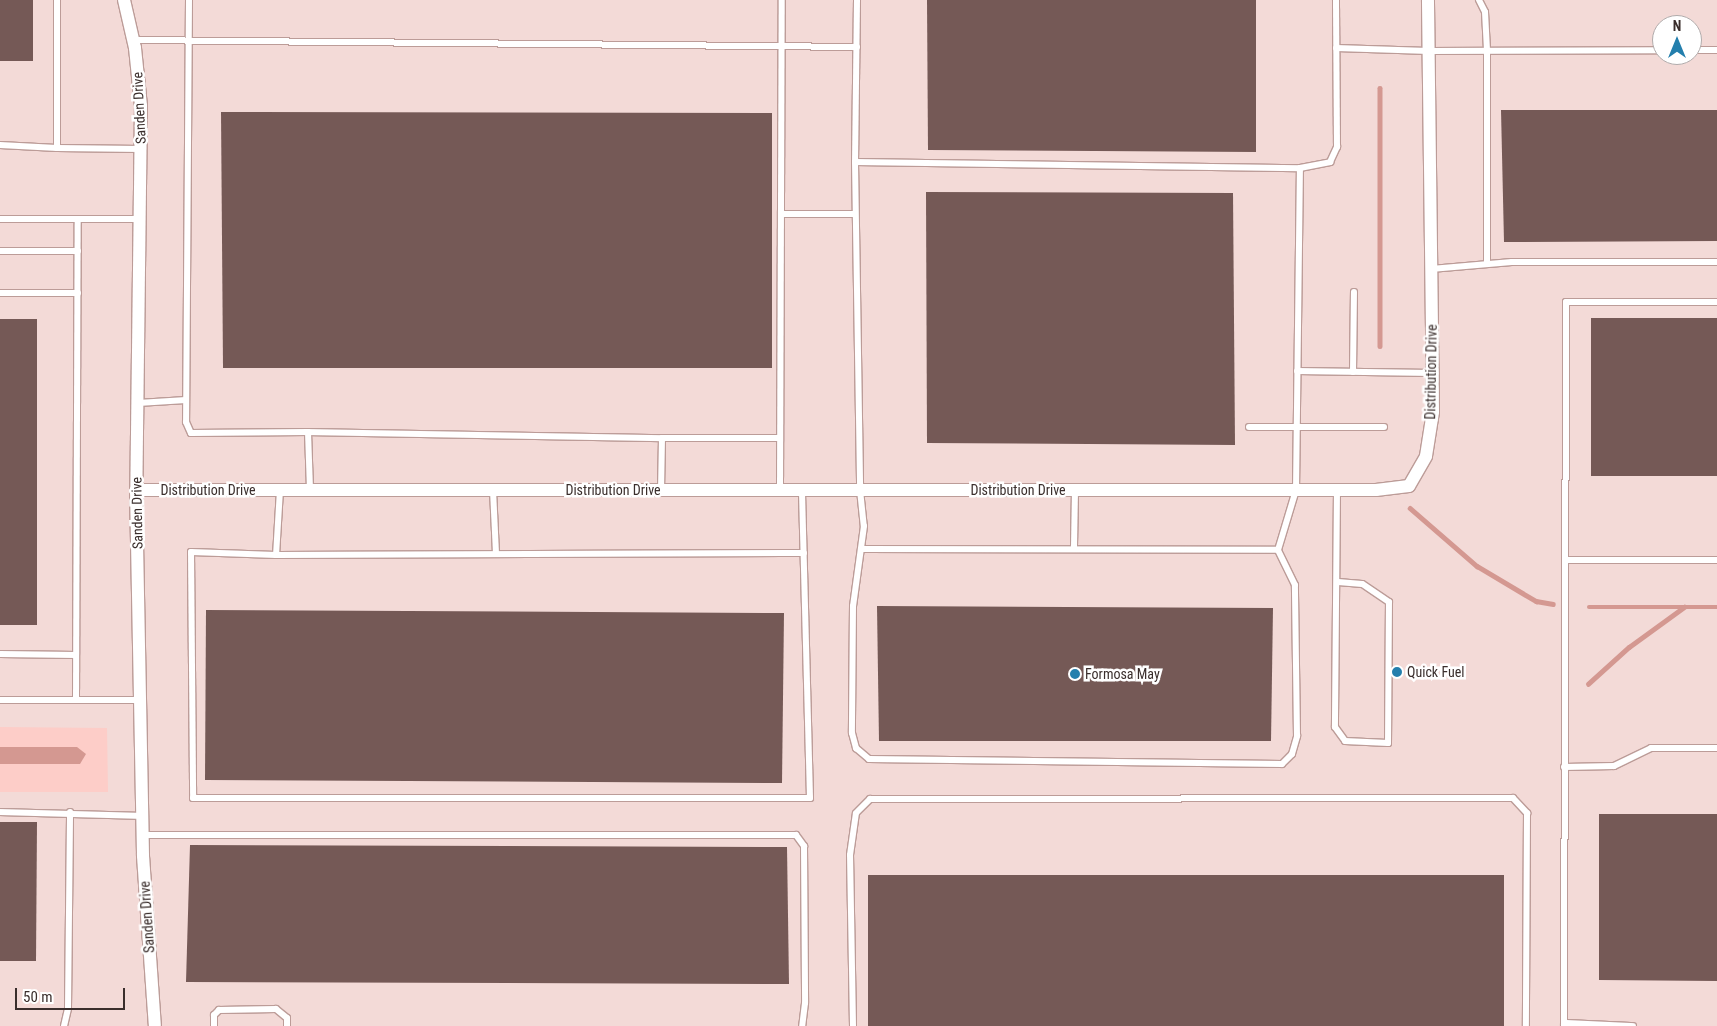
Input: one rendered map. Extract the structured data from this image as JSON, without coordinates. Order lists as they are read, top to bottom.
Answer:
{
  "streets": {
    "street": ["Sanden Drive", "Distribution Drive"]
  },
  "crossings": [
    ["Sanden Drive", "Distribution Drive"]
  ],
  "places": ["Quick Fuel", "Formosa May"],
  "scale_bar": "50 m",
  "north": "top"
}
